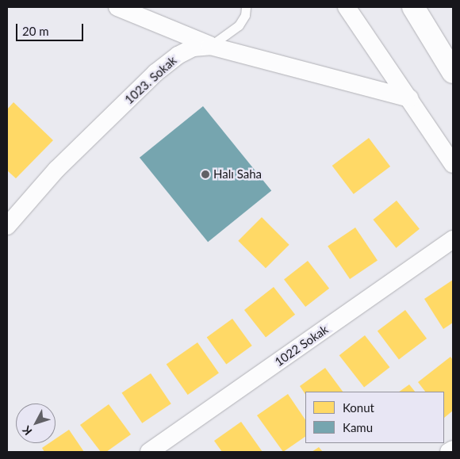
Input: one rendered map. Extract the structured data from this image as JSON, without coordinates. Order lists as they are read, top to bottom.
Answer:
{
  "streets": {
    "street": ["1023. Sokak", "1022 Sokak"]
  },
  "places": ["Halı Saha"],
  "legend": ["Konut", "Kamu"],
  "scale_bar": "20 m",
  "north": "bottom left"
}
